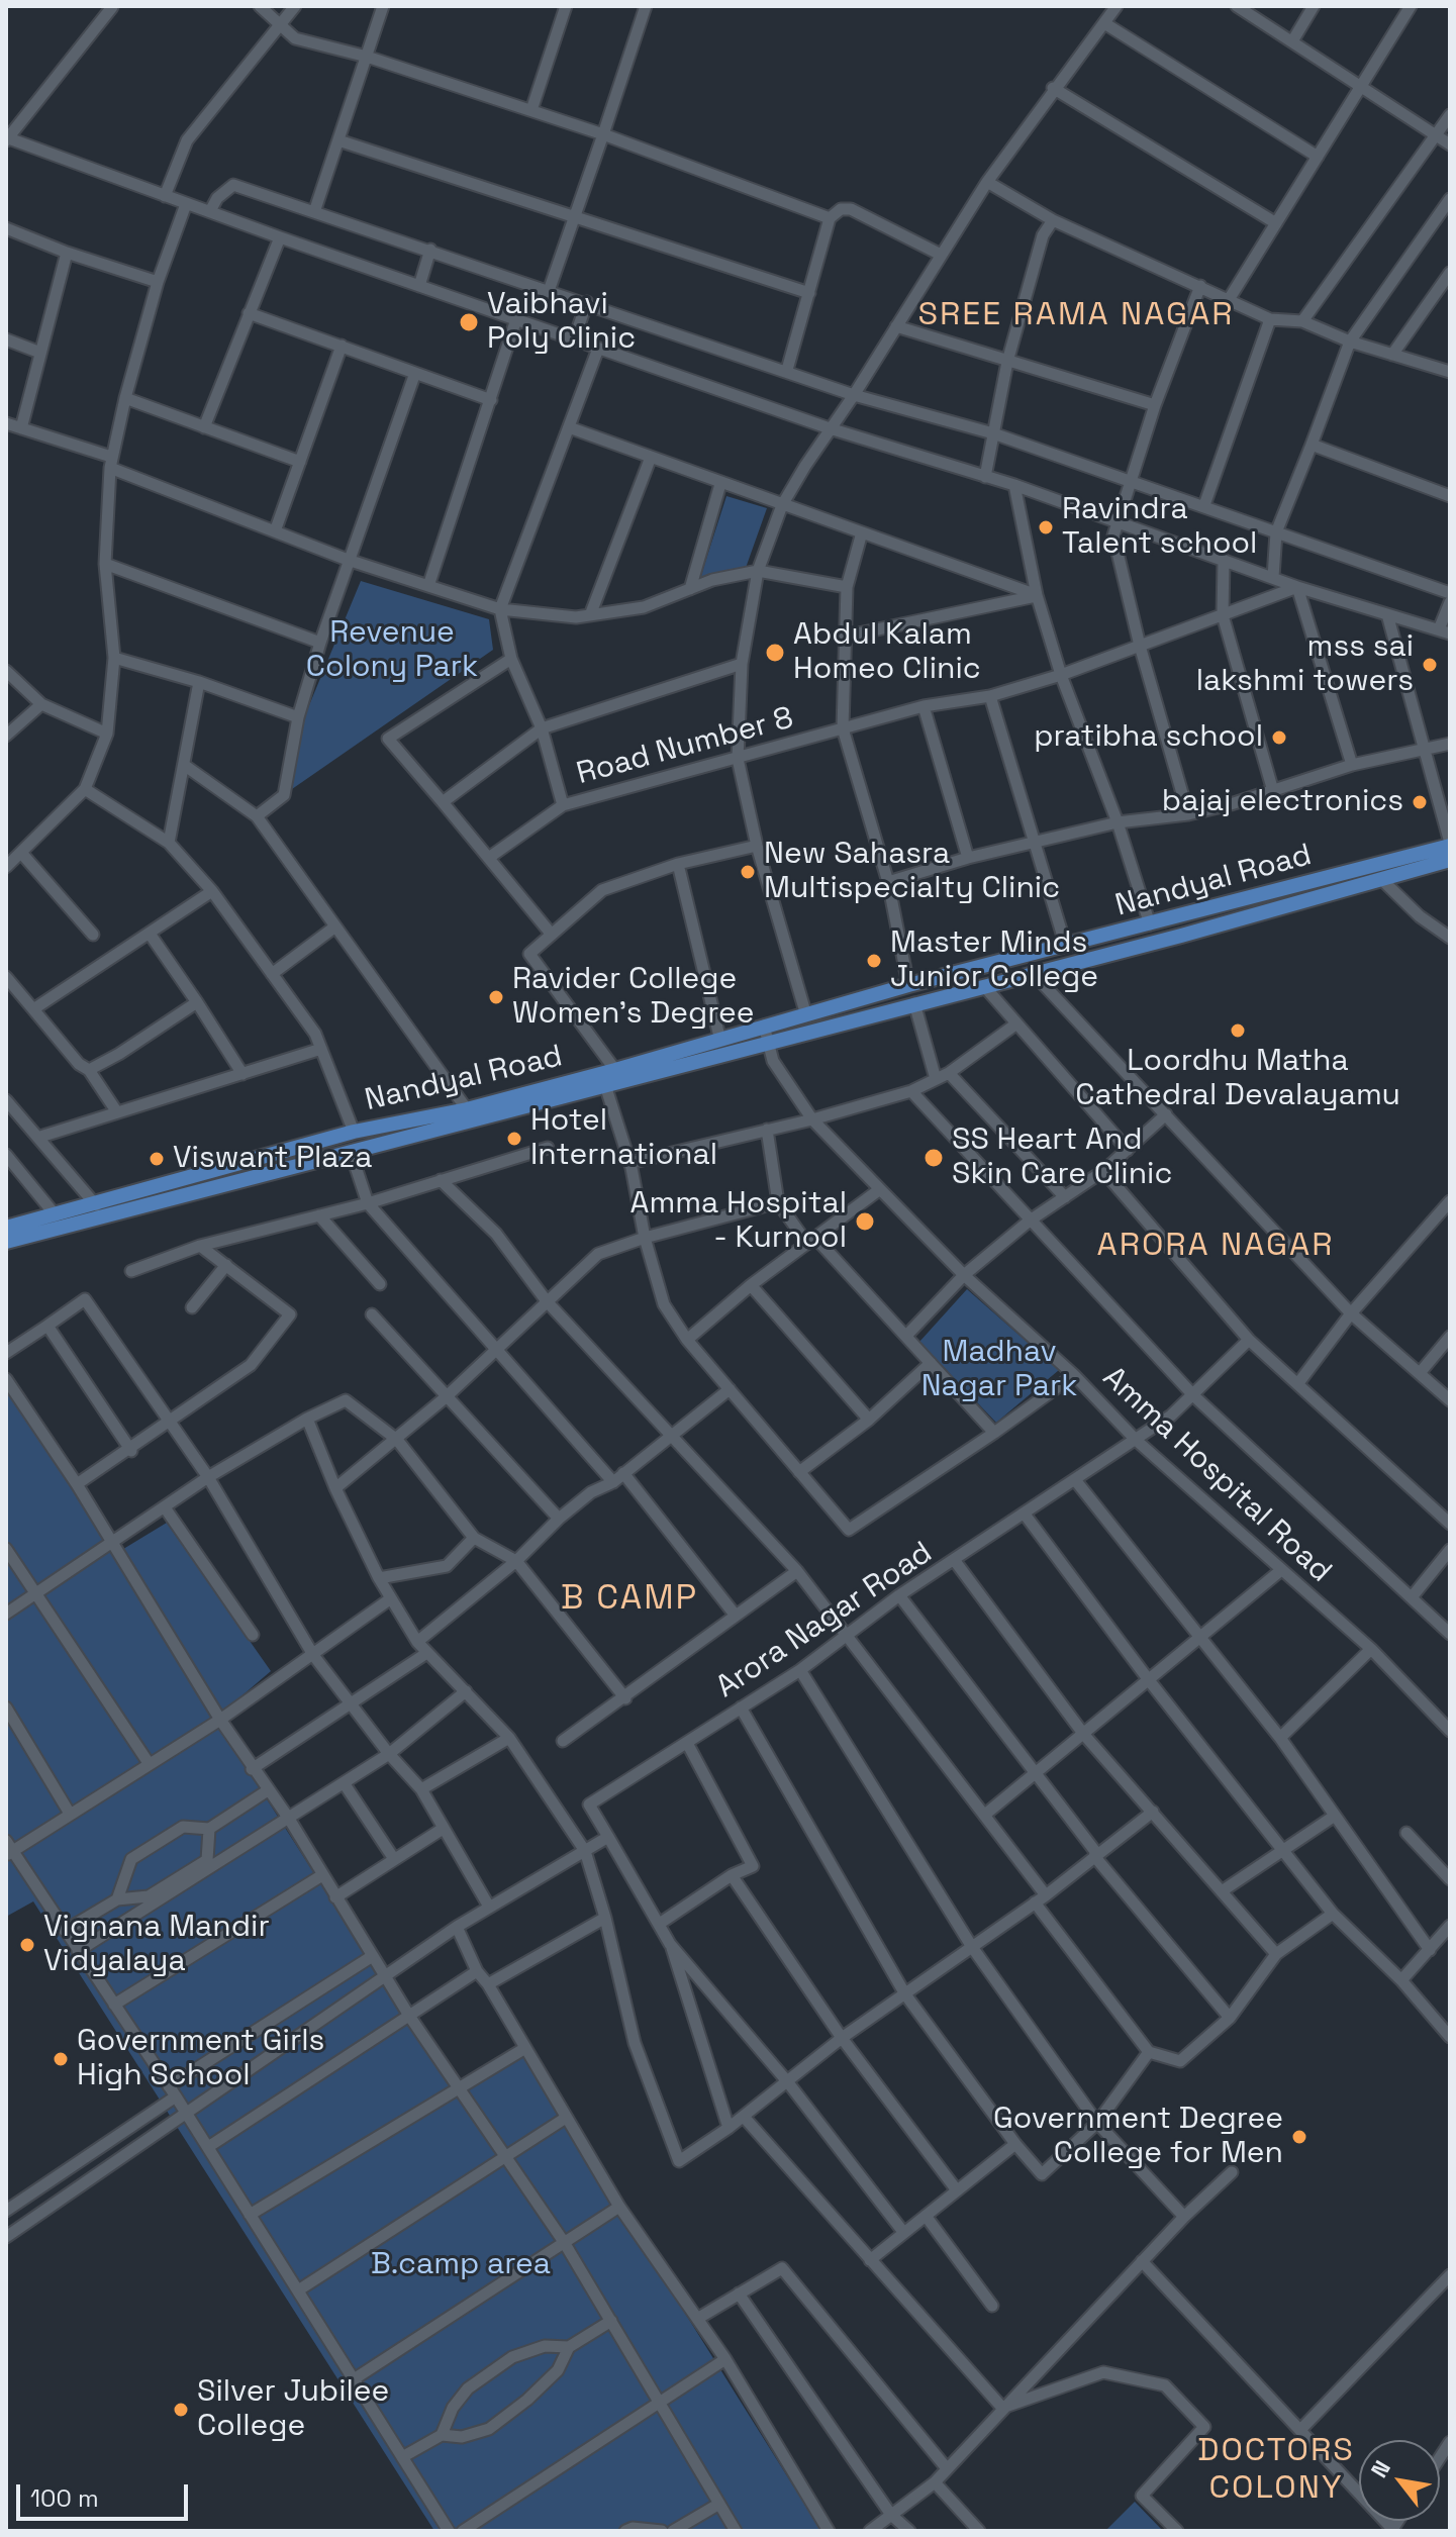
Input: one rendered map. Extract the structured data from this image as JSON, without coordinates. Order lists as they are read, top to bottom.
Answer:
{
  "streets": {
    "main road": ["Nandyal Road"],
    "street": ["Road Number 8", "Amma Hospital Road", "Arora Nagar Road"]
  },
  "crossings": [
    ["Amma Hospital Road", "Arora Nagar Road"]
  ],
  "districts": [
    "SREE RAMA NAGAR",
    "ARORA NAGAR",
    "B CAMP",
    "DOCTORS COLONY"
  ],
  "parks": ["Revenue Colony Park", "Madhav Nagar Park", "B.camp area"],
  "places": [
    "Vaibhavi Poly Clinic",
    "Ravindra Talent school",
    "Abdul Kalam Homeo Clinic",
    "mss sai lakshmi towers",
    "pratibha school",
    "bajaj electronics",
    "New Sahasra Multispecialty Clinic",
    "Master Minds Junior College",
    "Ravider College Women's Degree",
    "Loordhu Matha Cathedral Devalayamu",
    "Hotel International",
    "SS Heart And Skin Care Clinic",
    "Viswant Plaza",
    "Amma Hospital - Kurnool",
    "Vignana Mandir Vidyalaya",
    "Government Girls High School",
    "Government Degree College for Men",
    "Silver Jubilee College"
  ],
  "scale_bar": "100 m",
  "north": "top left"
}
